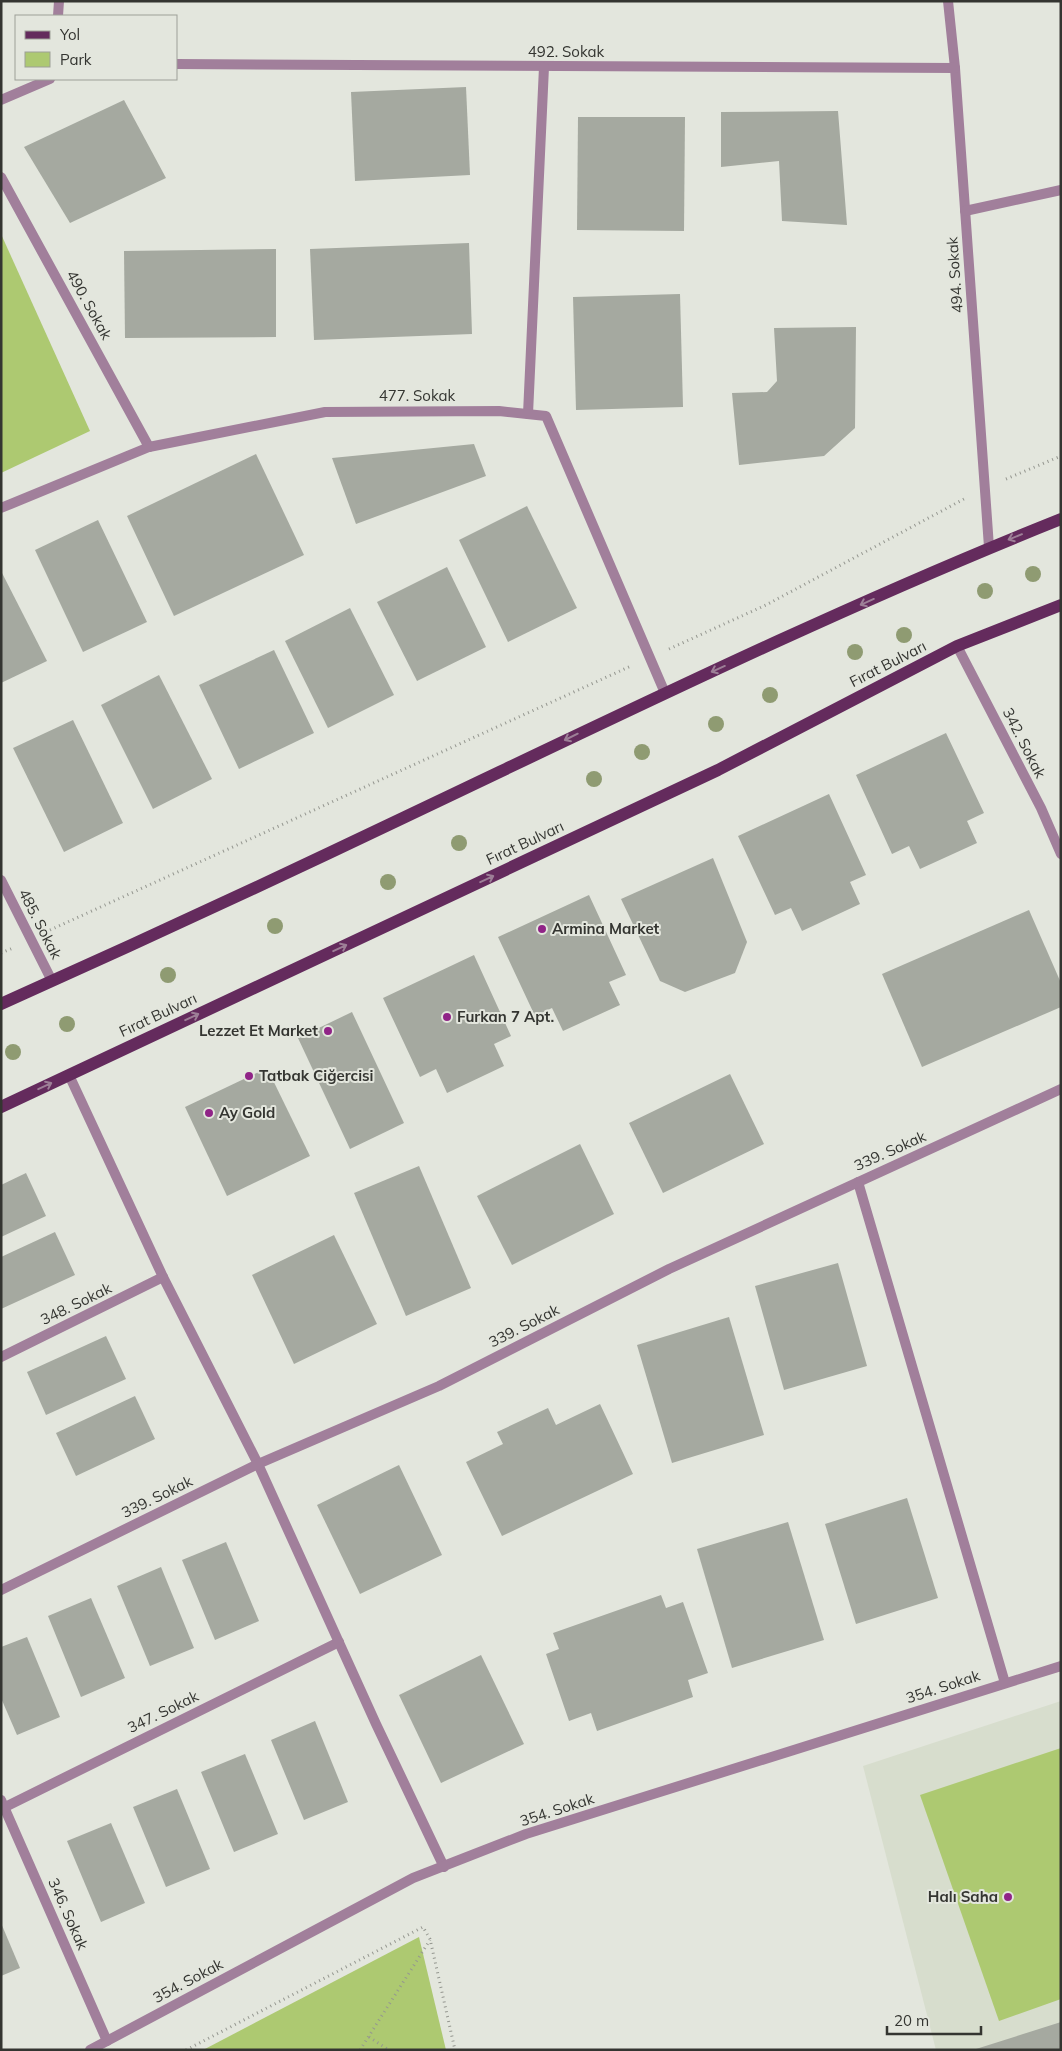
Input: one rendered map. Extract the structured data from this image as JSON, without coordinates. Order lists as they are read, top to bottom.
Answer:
{
  "streets": {
    "main road": ["Fırat Bulvarı"],
    "street": [
      "492. Sokak",
      "494. Sokak",
      "490. Sokak",
      "477. Sokak",
      "342. Sokak",
      "485. Sokak",
      "339. Sokak",
      "348. Sokak",
      "354. Sokak",
      "347. Sokak",
      "346. Sokak"
    ]
  },
  "crossings": [
    ["492. Sokak", "494. Sokak"],
    ["490. Sokak", "477. Sokak"],
    ["Fırat Bulvarı", "342. Sokak"],
    ["354. Sokak", "346. Sokak"],
    ["347. Sokak", "346. Sokak"]
  ],
  "places": [
    "Armina Market",
    "Furkan 7 Apt.",
    "Lezzet Et Market",
    "Tatbak Ciğercisi",
    "Ay Gold",
    "Halı Saha"
  ],
  "legend": ["Yol", "Park"],
  "scale_bar": "20 m"
}
